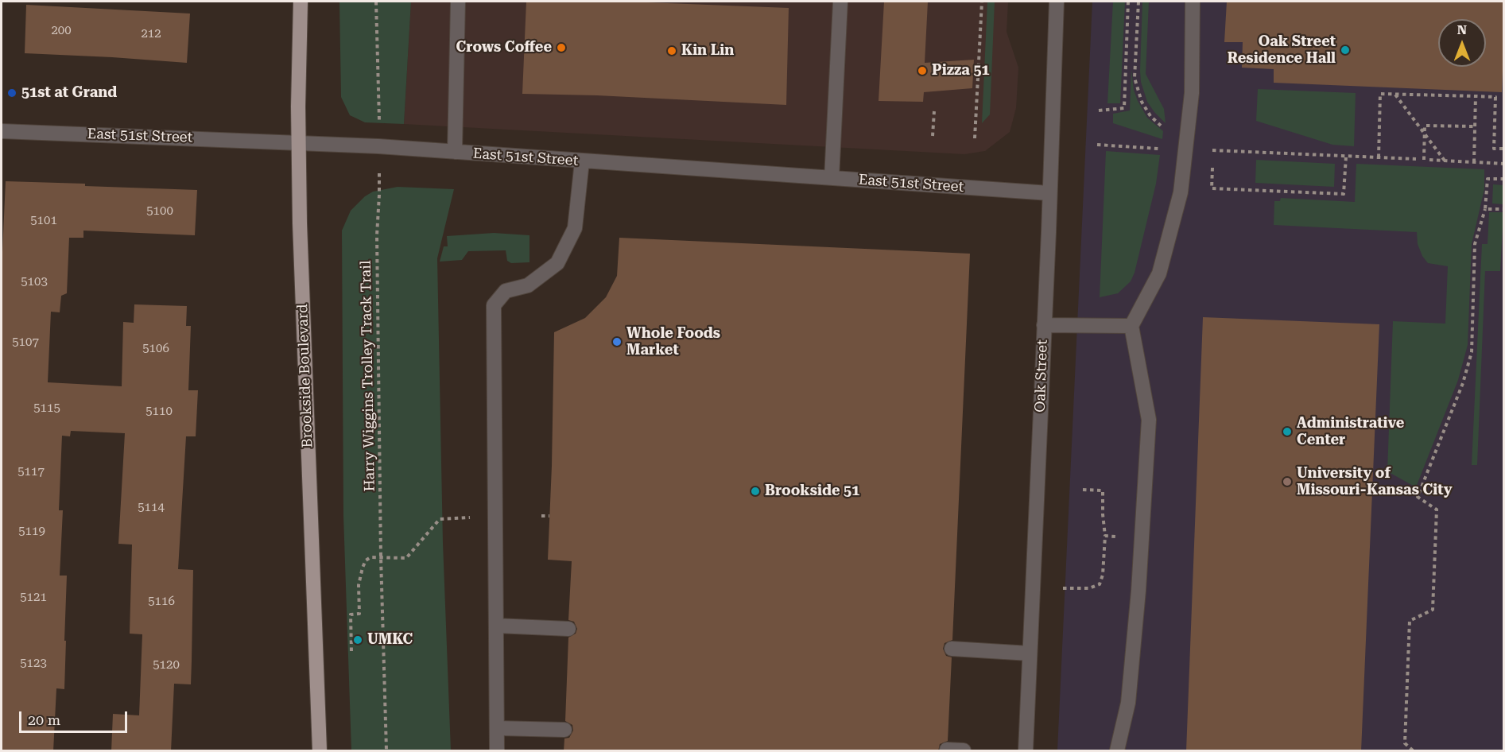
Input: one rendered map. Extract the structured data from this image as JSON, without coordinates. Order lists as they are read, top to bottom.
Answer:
{
  "streets": {
    "main road": ["Brookside Boulevard"],
    "street": ["East 51st Street", "Oak Street"],
    "path": ["Harry Wiggins Trolley Track Trail"]
  },
  "crossings": [
    ["East 51st Street", "Brookside Boulevard"],
    ["East 51st Street", "Harry Wiggins Trolley Track Trail"],
    ["East 51st Street", "Oak Street"]
  ],
  "places": [
    "Crows Coffee",
    "Oak Street Residence Hall",
    "Kin Lin",
    "Pizza 51",
    "51st at Grand",
    "Whole Foods Market",
    "Administrative Center",
    "University of Missouri-Kansas City",
    "Brookside 51",
    "UMKC"
  ],
  "house_numbers": [
    "200",
    "212",
    "5100",
    "5101",
    "5103",
    "5107",
    "5106",
    "5115",
    "5110",
    "5117",
    "5114",
    "5119",
    "5121",
    "5116",
    "5123",
    "5120"
  ],
  "scale_bar": "20 m",
  "north": "top"
}
